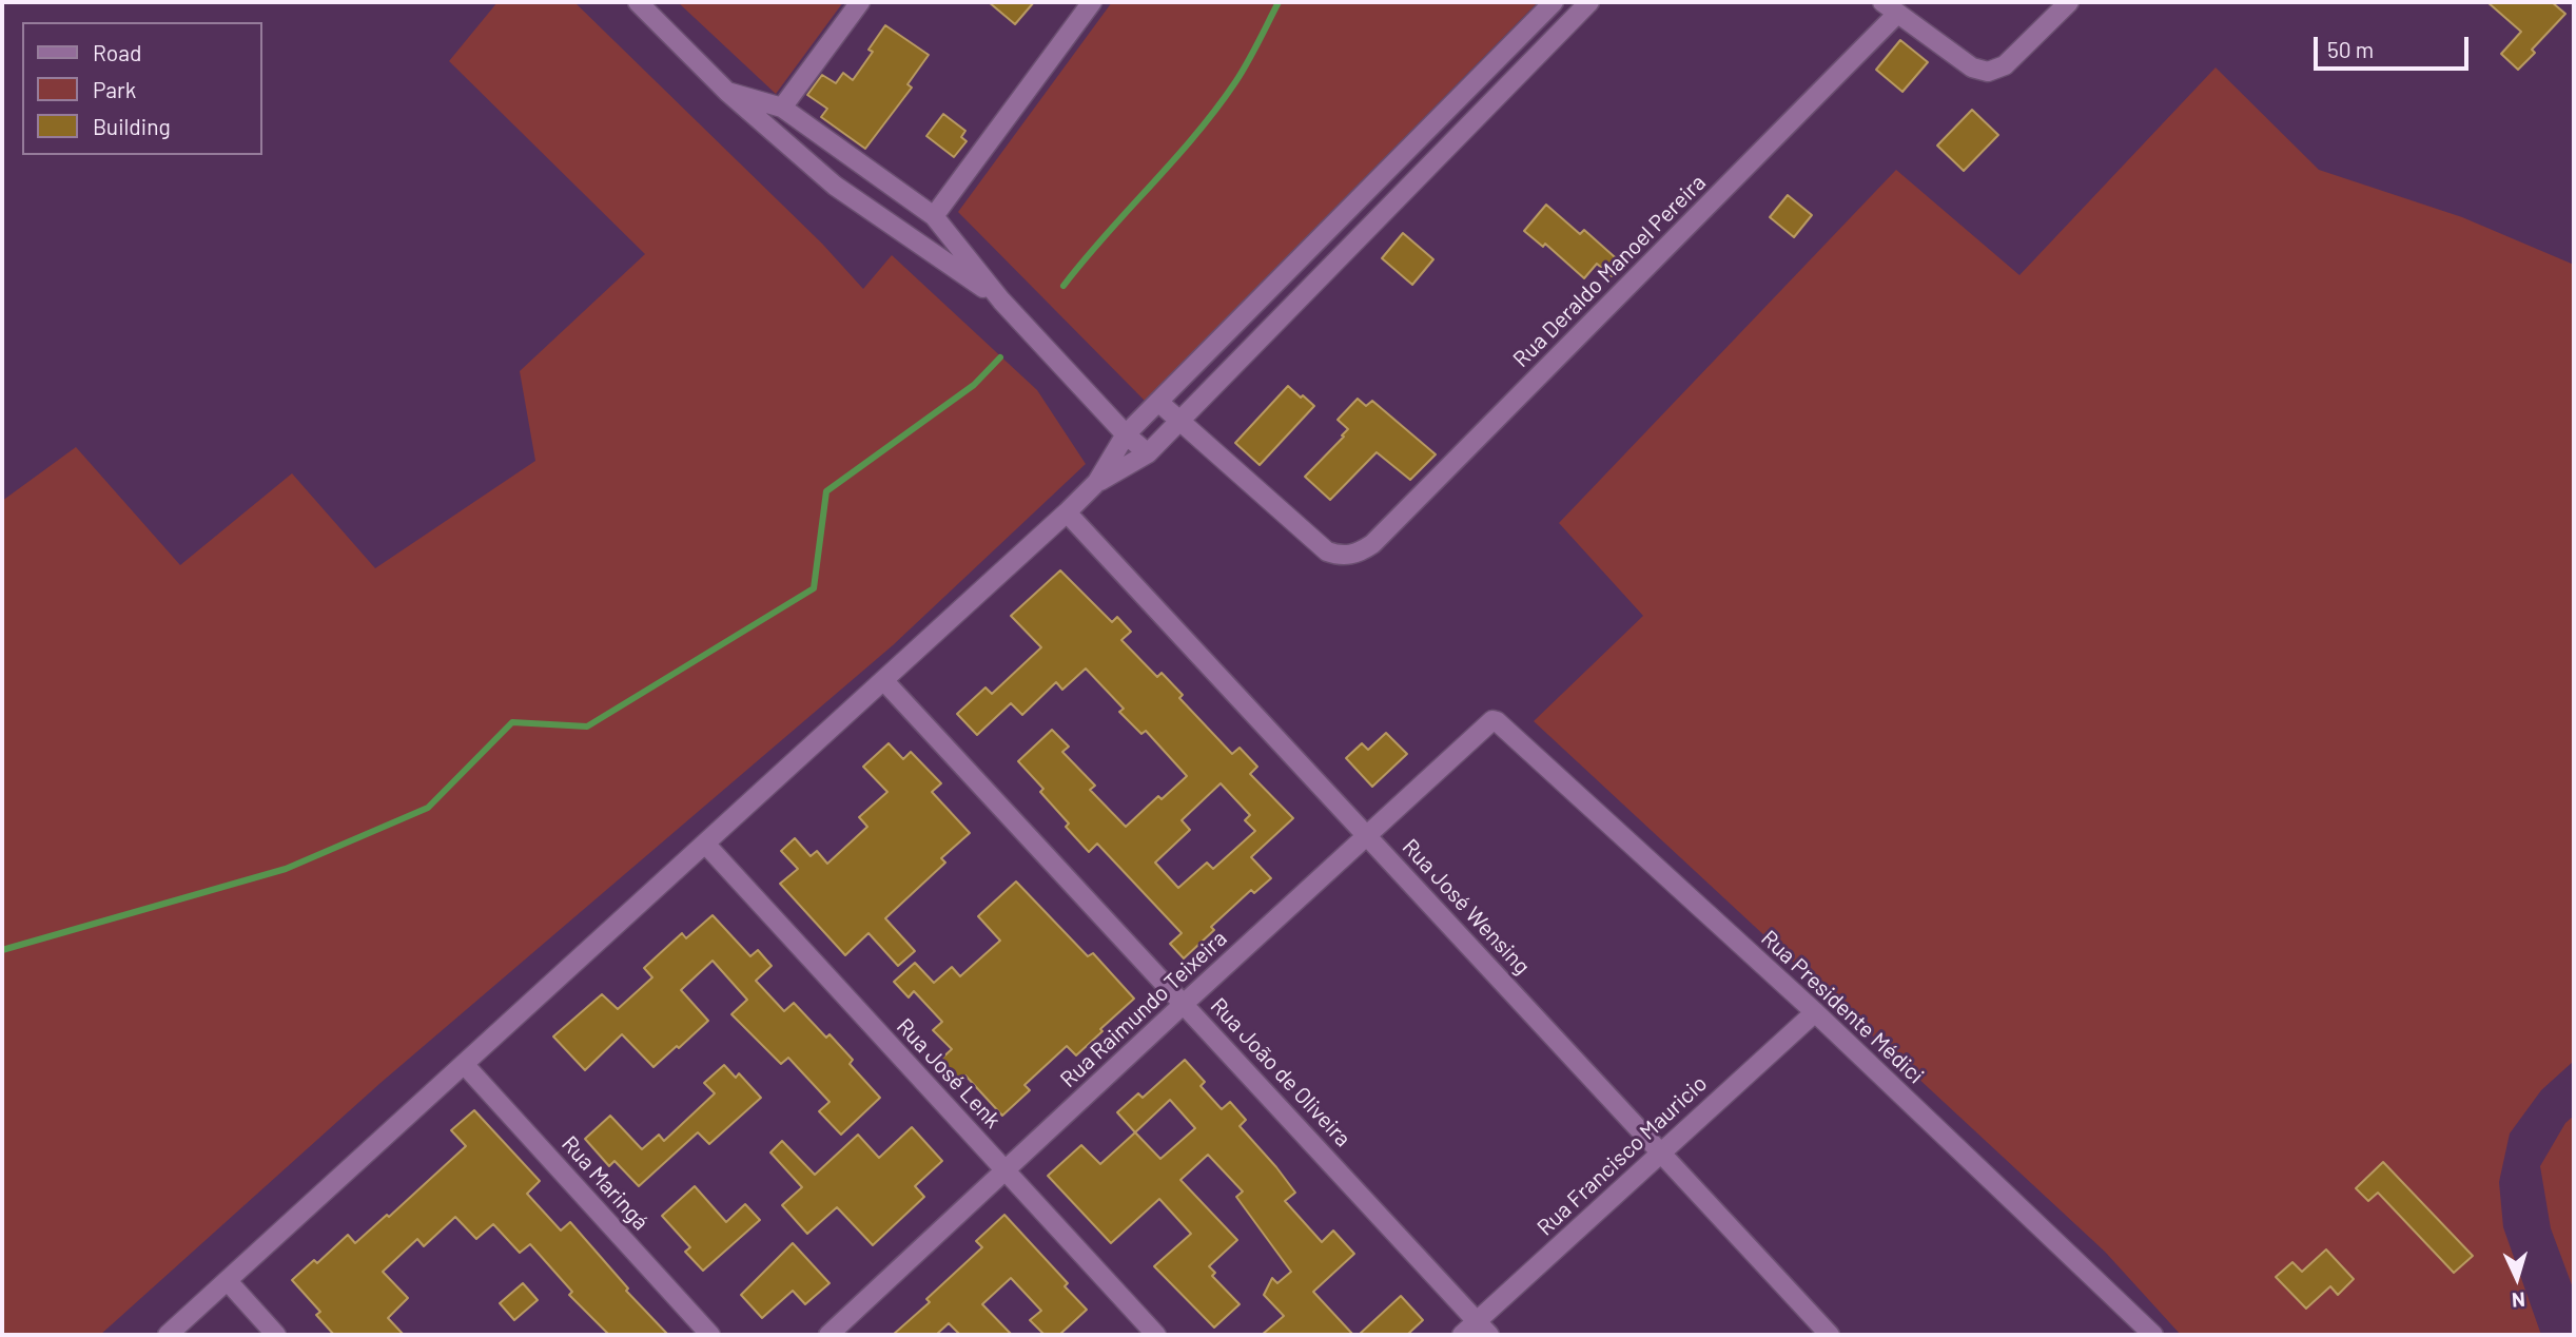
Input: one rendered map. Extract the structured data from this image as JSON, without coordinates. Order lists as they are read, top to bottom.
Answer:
{
  "streets": {
    "street": [
      "Rua Deraldo Manoel Pereira",
      "Rua José Wensing",
      "Rua Presidente Médici",
      "Rua Raimundo Teixeira",
      "Rua João de Oliveira",
      "Rua José Lenk",
      "Rua Francisco Mauricio",
      "Rua Maringá"
    ]
  },
  "crossings": [
    ["Rua José Wensing", "Rua Raimundo Teixeira"],
    ["Rua José Wensing", "Rua Francisco Mauricio"],
    ["Rua Presidente Médici", "Rua Raimundo Teixeira"],
    ["Rua Presidente Médici", "Rua Francisco Mauricio"],
    ["Rua Raimundo Teixeira", "Rua João de Oliveira"],
    ["Rua Raimundo Teixeira", "Rua José Lenk"],
    ["Rua João de Oliveira", "Rua Francisco Mauricio"]
  ],
  "legend": ["Road", "Park", "Building"],
  "scale_bar": "50 m",
  "north": "bottom"
}
